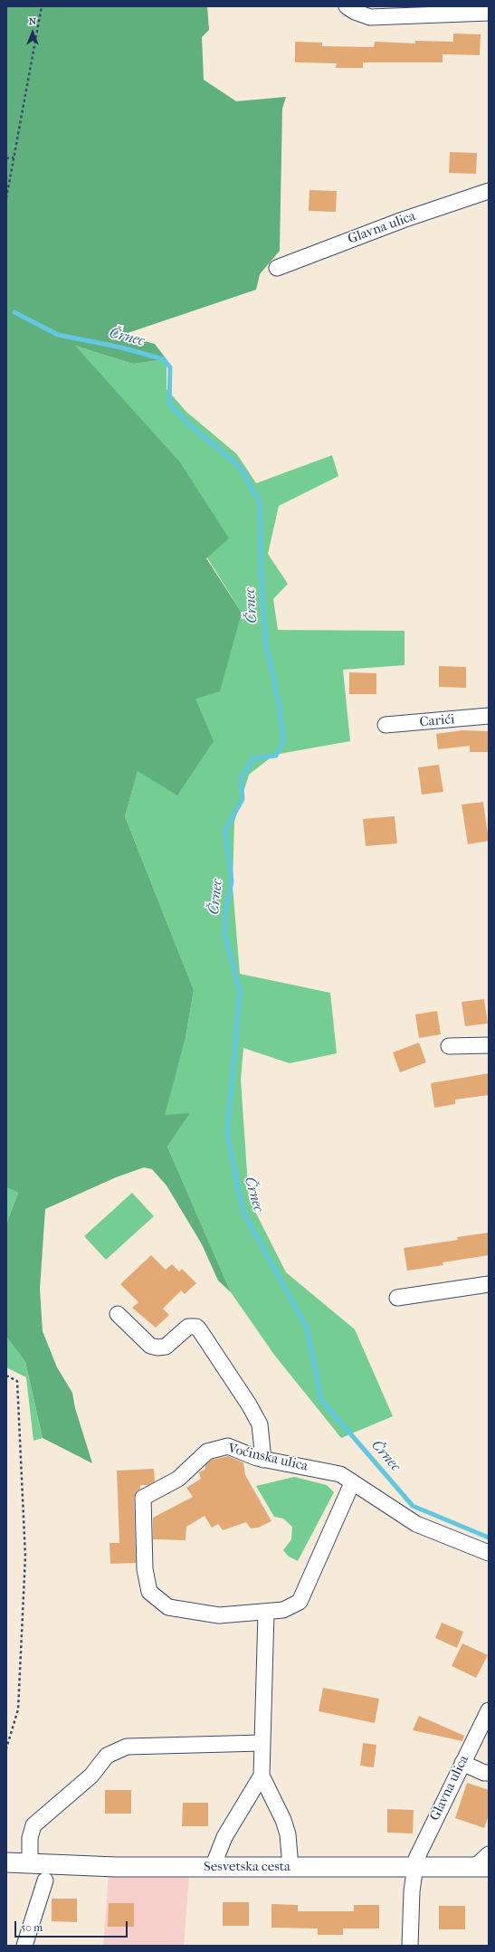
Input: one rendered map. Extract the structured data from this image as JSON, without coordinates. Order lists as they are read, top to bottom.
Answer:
{
  "streets": {
    "main road": ["Sesvetska cesta"],
    "street": ["Glavna ulica", "Carići", "Voćinska ulica"]
  },
  "crossings": [
    ["Glavna ulica", "Sesvetska cesta"]
  ],
  "water": ["Črnec"],
  "scale_bar": "50 m",
  "north": "top"
}
